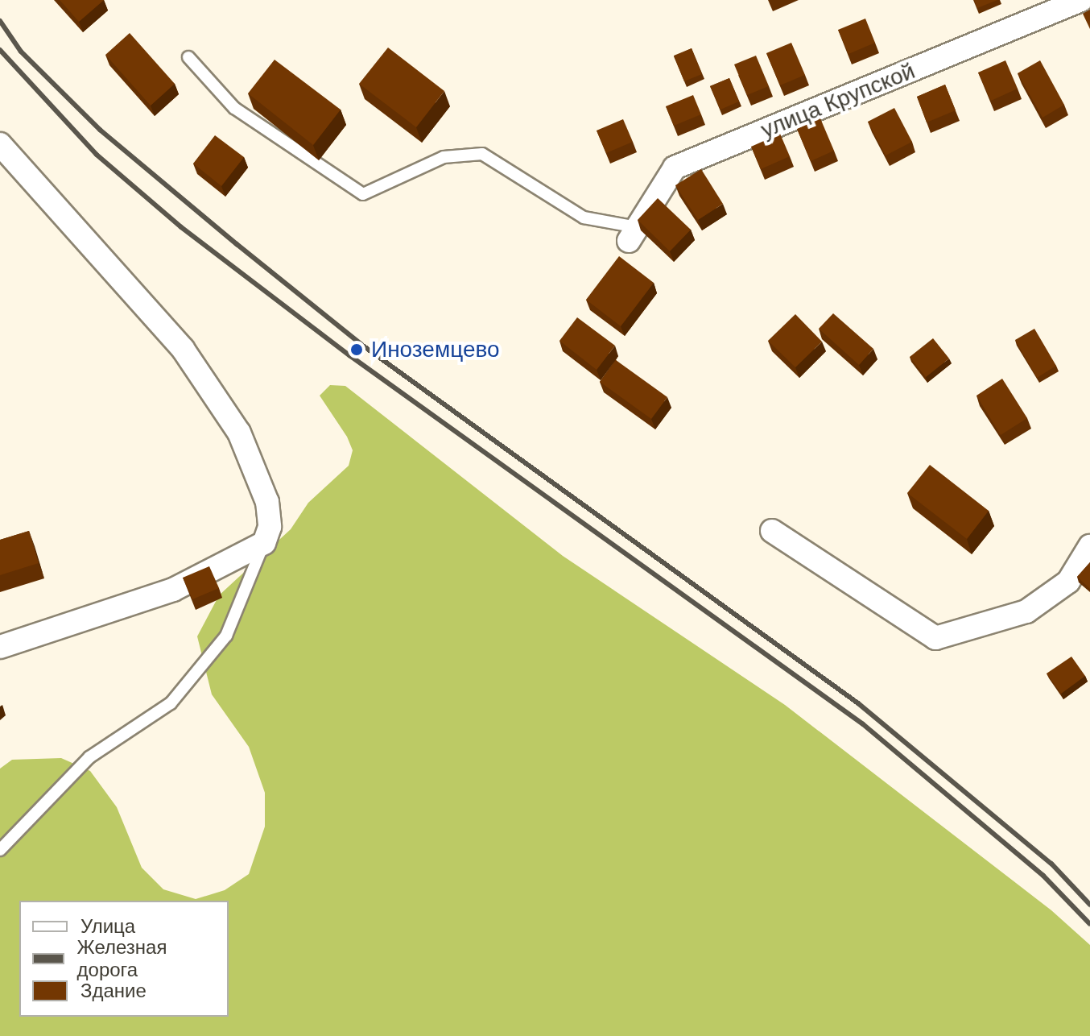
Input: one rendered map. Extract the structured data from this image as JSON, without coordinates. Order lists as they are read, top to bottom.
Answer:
{
  "streets": {
    "street": ["улица Крупской"]
  },
  "places": ["Иноземцево"],
  "legend": ["Улица", "Железная дорога", "Здание"]
}
